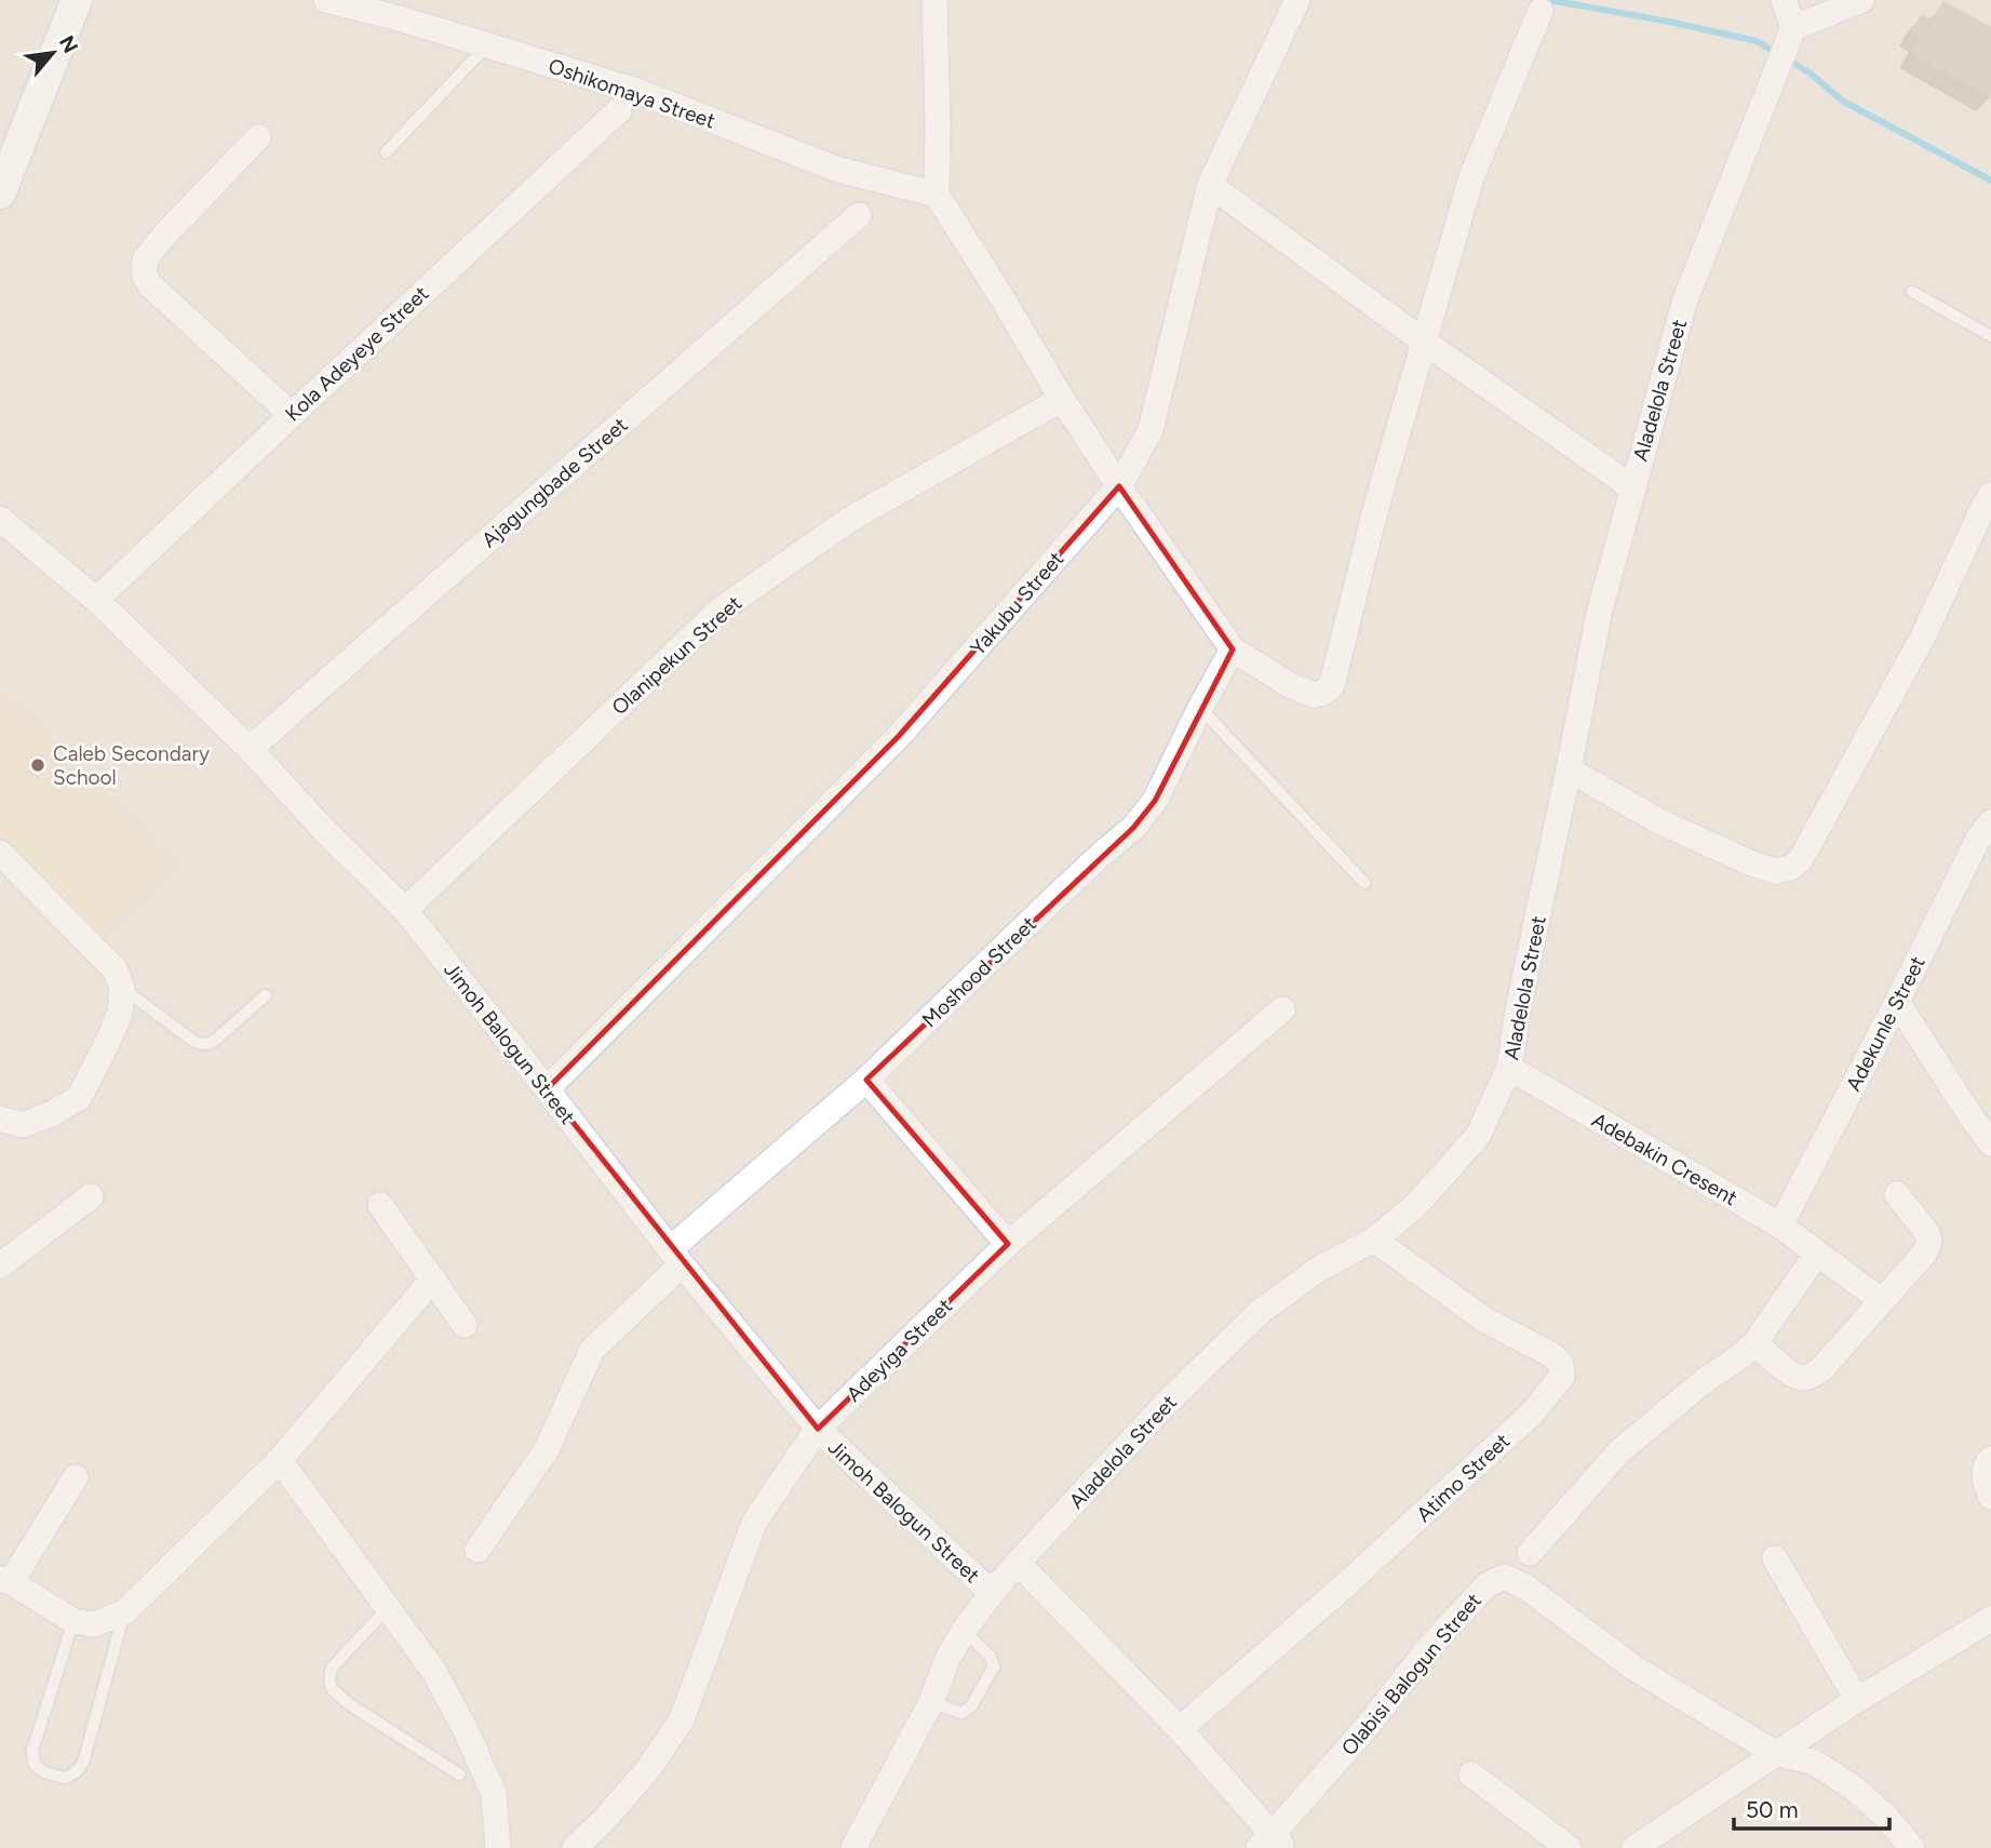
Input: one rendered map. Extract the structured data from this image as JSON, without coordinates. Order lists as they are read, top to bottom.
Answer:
{
  "streets": {
    "street": [
      "Oshikomaya Street",
      "Kola Adeyeye Street",
      "Aladelola Street",
      "Ajagungbade Street",
      "Yakubu Street",
      "Olanipekun Street",
      "Moshood Street",
      "Adekunle Street",
      "Jimoh Balogun Street",
      "Adebakin Cresent",
      "Adeyiga Street",
      "Atimo Street",
      "Olabisi Balogun Street"
    ]
  },
  "crossings": [
    ["Kola Adeyeye Street", "Jimoh Balogun Street"],
    ["Aladelola Street", "Jimoh Balogun Street"],
    ["Aladelola Street", "Adebakin Cresent"],
    ["Aladelola Street", "Atimo Street"],
    ["Ajagungbade Street", "Jimoh Balogun Street"],
    ["Yakubu Street", "Jimoh Balogun Street"],
    ["Olanipekun Street", "Jimoh Balogun Street"],
    ["Moshood Street", "Jimoh Balogun Street"],
    ["Adekunle Street", "Adebakin Cresent"],
    ["Jimoh Balogun Street", "Adeyiga Street"]
  ],
  "places": ["Caleb Secondary School"],
  "scale_bar": "50 m",
  "north": "top right"
}
